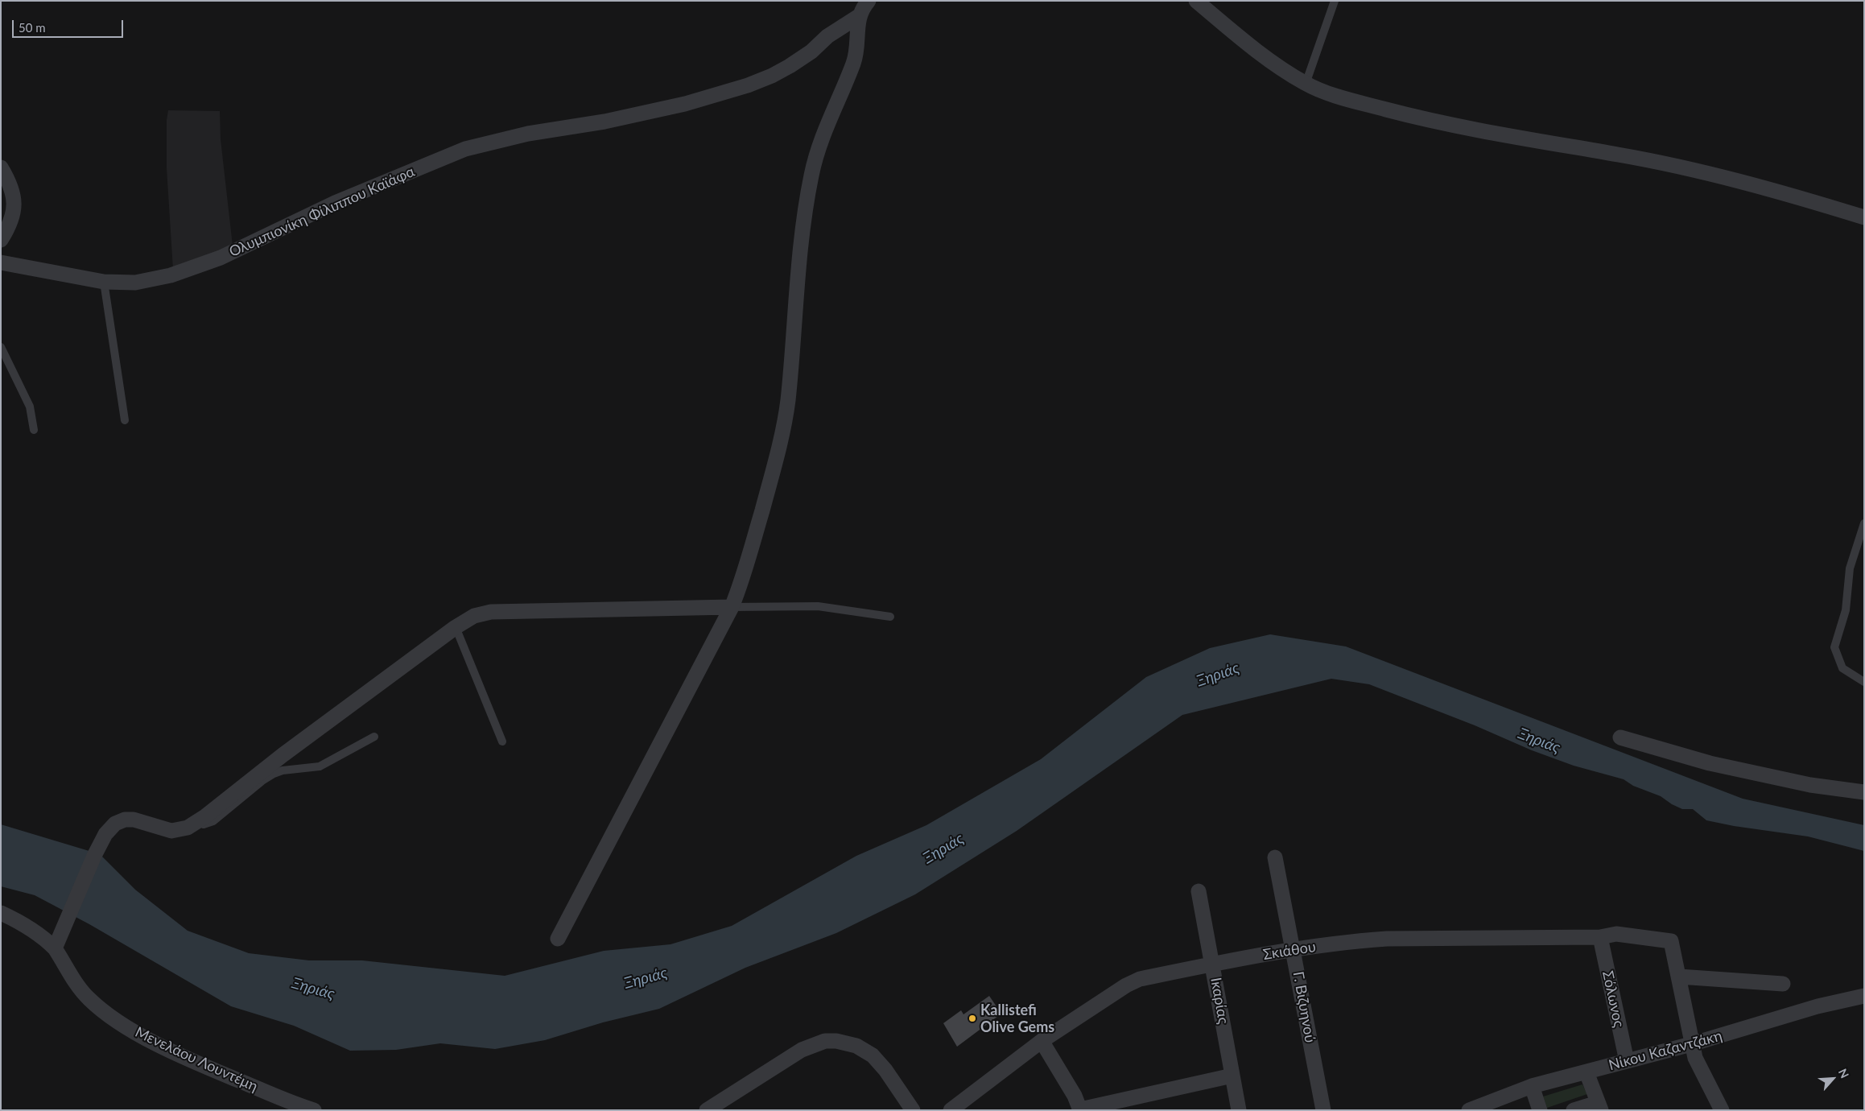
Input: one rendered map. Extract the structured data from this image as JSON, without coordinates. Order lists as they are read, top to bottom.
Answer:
{
  "streets": {
    "street": [
      "Ολυμπιονίκη Φίλιππου Καϊάφα",
      "Σκιάθου",
      "Σόλωνος",
      "Ικαρίας",
      "Γ. Βιζυηνού",
      "Νίκου Καζαντζάκη",
      "Μενελάου Λουντέμη"
    ]
  },
  "crossings": [
    ["Σκιάθου", "Σόλωνος"],
    ["Σκιάθου", "Ικαρίας"],
    ["Σκιάθου", "Γ. Βιζυηνού"],
    ["Σόλωνος", "Νίκου Καζαντζάκη"]
  ],
  "water": ["Ξηριάς"],
  "places": ["Kallistefi Olive Gems"],
  "scale_bar": "50 m",
  "north": "top right"
}
